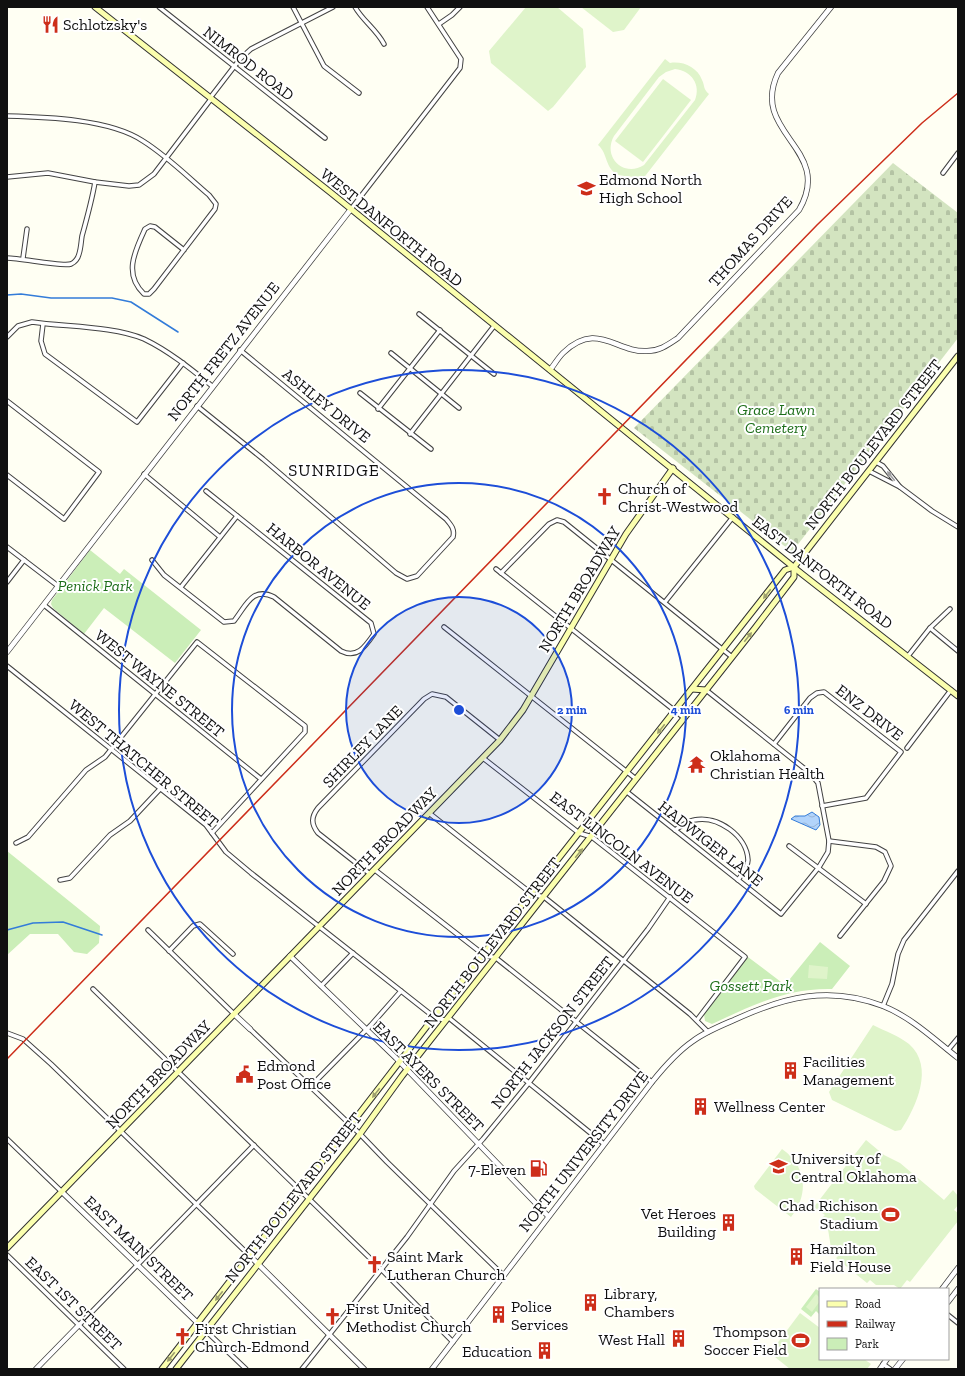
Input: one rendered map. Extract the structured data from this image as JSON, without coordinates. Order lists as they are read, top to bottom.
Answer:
{
  "streets": {
    "main road": [
      "WEST DANFORTH ROAD",
      "NORTH BOULEVARD STREET",
      "EAST DANFORTH ROAD",
      "NORTH BROADWAY"
    ],
    "street": [
      "NIMROD ROAD",
      "THOMAS DRIVE",
      "NORTH FRETZ AVENUE",
      "ASHLEY DRIVE",
      "HARBOR AVENUE",
      "WEST WAYNE STREET",
      "ENZ DRIVE",
      "SHIRLEY LANE",
      "WEST THATCHER STREET",
      "HADWIGER LANE",
      "EAST LINCOLN AVENUE",
      "NORTH JACKSON STREET",
      "EAST AYERS STREET",
      "NORTH UNIVERSITY DRIVE",
      "EAST MAIN STREET",
      "EAST 1ST STREET"
    ]
  },
  "crossings": [
    ["WEST DANFORTH ROAD", "THOMAS DRIVE"],
    ["WEST DANFORTH ROAD", "NORTH FRETZ AVENUE"],
    ["WEST DANFORTH ROAD", "EAST DANFORTH ROAD"],
    ["WEST DANFORTH ROAD", "NORTH BROADWAY"],
    ["NORTH FRETZ AVENUE", "ASHLEY DRIVE"],
    ["NORTH FRETZ AVENUE", "WEST WAYNE STREET"],
    ["NORTH BOULEVARD STREET", "EAST DANFORTH ROAD"],
    ["NORTH BOULEVARD STREET", "WEST THATCHER STREET"],
    ["NORTH BOULEVARD STREET", "HADWIGER LANE"],
    ["NORTH BOULEVARD STREET", "EAST LINCOLN AVENUE"],
    ["NORTH BOULEVARD STREET", "EAST AYERS STREET"],
    ["NORTH BOULEVARD STREET", "EAST MAIN STREET"],
    ["EAST DANFORTH ROAD", "NORTH BROADWAY"],
    ["NORTH BROADWAY", "SHIRLEY LANE"],
    ["NORTH BROADWAY", "WEST THATCHER STREET"],
    ["NORTH BROADWAY", "EAST LINCOLN AVENUE"],
    ["NORTH BROADWAY", "EAST AYERS STREET"],
    ["NORTH BROADWAY", "EAST MAIN STREET"],
    ["EAST LINCOLN AVENUE", "NORTH JACKSON STREET"],
    ["NORTH JACKSON STREET", "EAST AYERS STREET"],
    ["EAST AYERS STREET", "NORTH UNIVERSITY DRIVE"]
  ],
  "districts": ["SUNRIDGE"],
  "parks": ["Grace Lawn Cemetery", "Penick Park", "Gossett Park"],
  "places": {
    "restaurant": ["Schlotzsky's"],
    "school or university": ["Edmond North High School", "University of Central Oklahoma"],
    "church": [
      "Church of Christ-Westwood",
      "Saint Mark Lutheran Church",
      "First United Methodist Church",
      "First Christian Church-Edmond"
    ],
    "temple": ["Oklahoma Christian Health"],
    "building": [
      "Facilities Management",
      "Wellness Center",
      "Vet Heroes Building",
      "Hamilton Field House",
      "Library, Chambers",
      "Police Services",
      "West Hall",
      "Education"
    ],
    "public building": ["Edmond Post Office"],
    "fuel station": ["7-Eleven"],
    "sports": ["Chad Richison Stadium", "Thompson Soccer Field"]
  },
  "legend": ["Road", "Railway", "Park"],
  "rings": ["2 min", "4 min", "6 min"]
}
